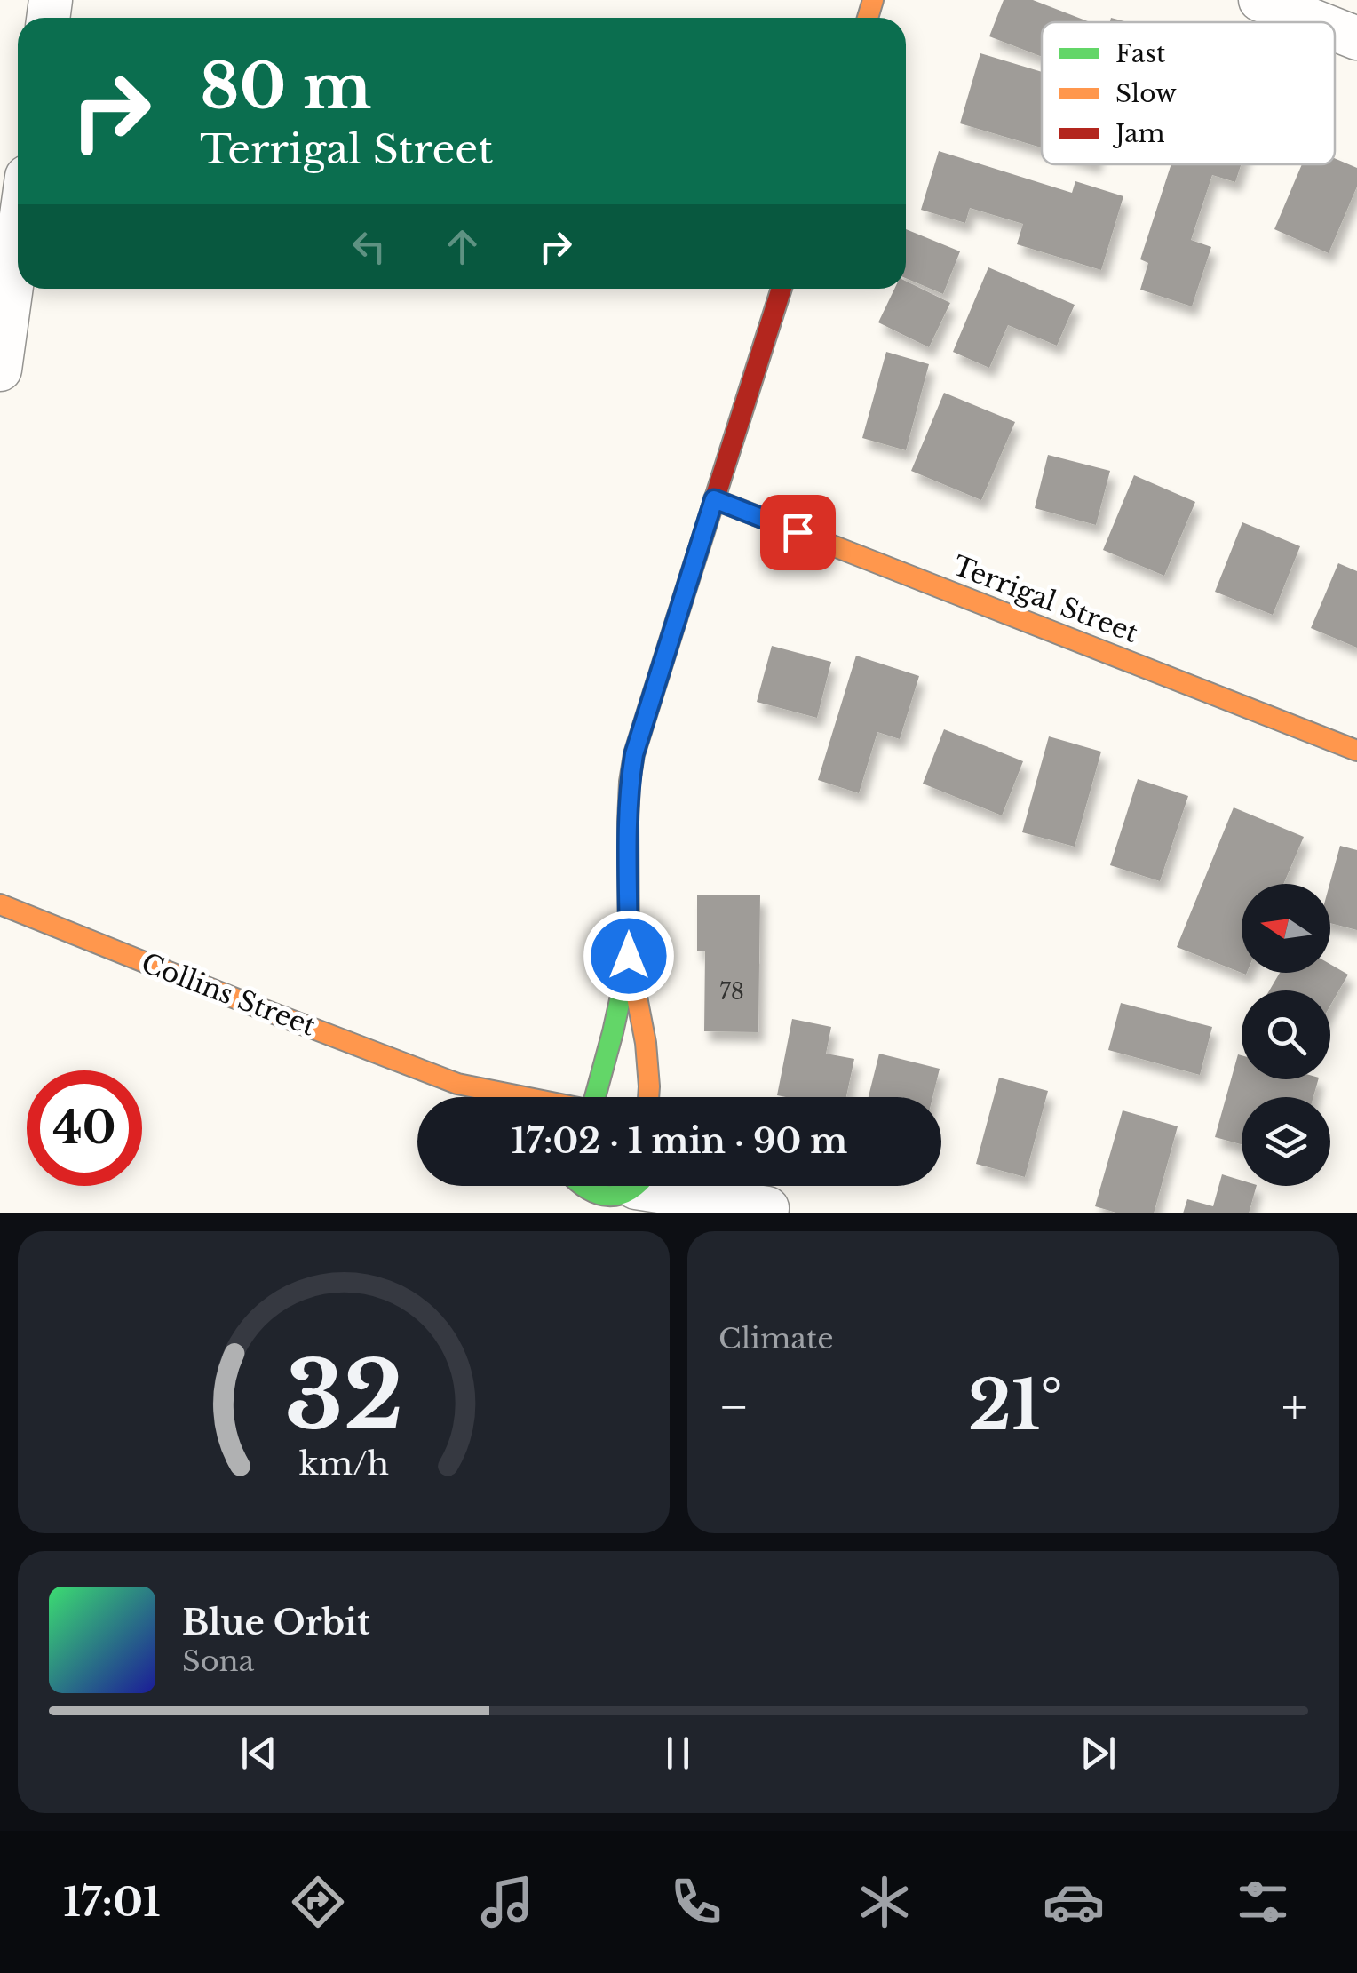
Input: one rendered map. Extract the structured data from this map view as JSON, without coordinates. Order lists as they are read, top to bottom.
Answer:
{
  "streets": {
    "street": ["Terrigal Street", "Collins Street"]
  },
  "house_numbers": ["78"],
  "legend": ["Fast", "Slow", "Jam"],
  "north": "left",
  "page": {
    "turn": ["80 m", "Terrigal Street"],
    "limit": "40",
    "trip": "17:02 · 1 min · 90 m",
    "tile": "Climate",
    "heat": ["−", "21°", "+"],
    "song": ["Blue Orbit", "Sona"],
    "tabs": "17:01",
    "gauge": ["32", "km/h"]
  }
}
